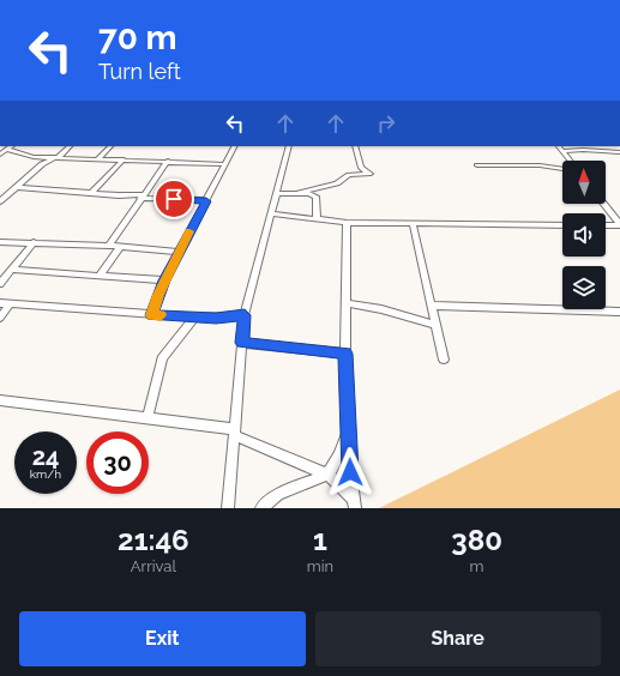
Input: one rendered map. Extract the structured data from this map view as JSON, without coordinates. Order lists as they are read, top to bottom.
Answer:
{
  "north": "top",
  "page": {
    "turn": ["70 m", "Turn left"],
    "speed": "24 km/h",
    "limit": "30",
    "eta": [
      "21:46",
      "Arrival",
      "1",
      "min",
      "380",
      "m"
    ],
    "buttons": ["Exit", "Share"]
  }
}
